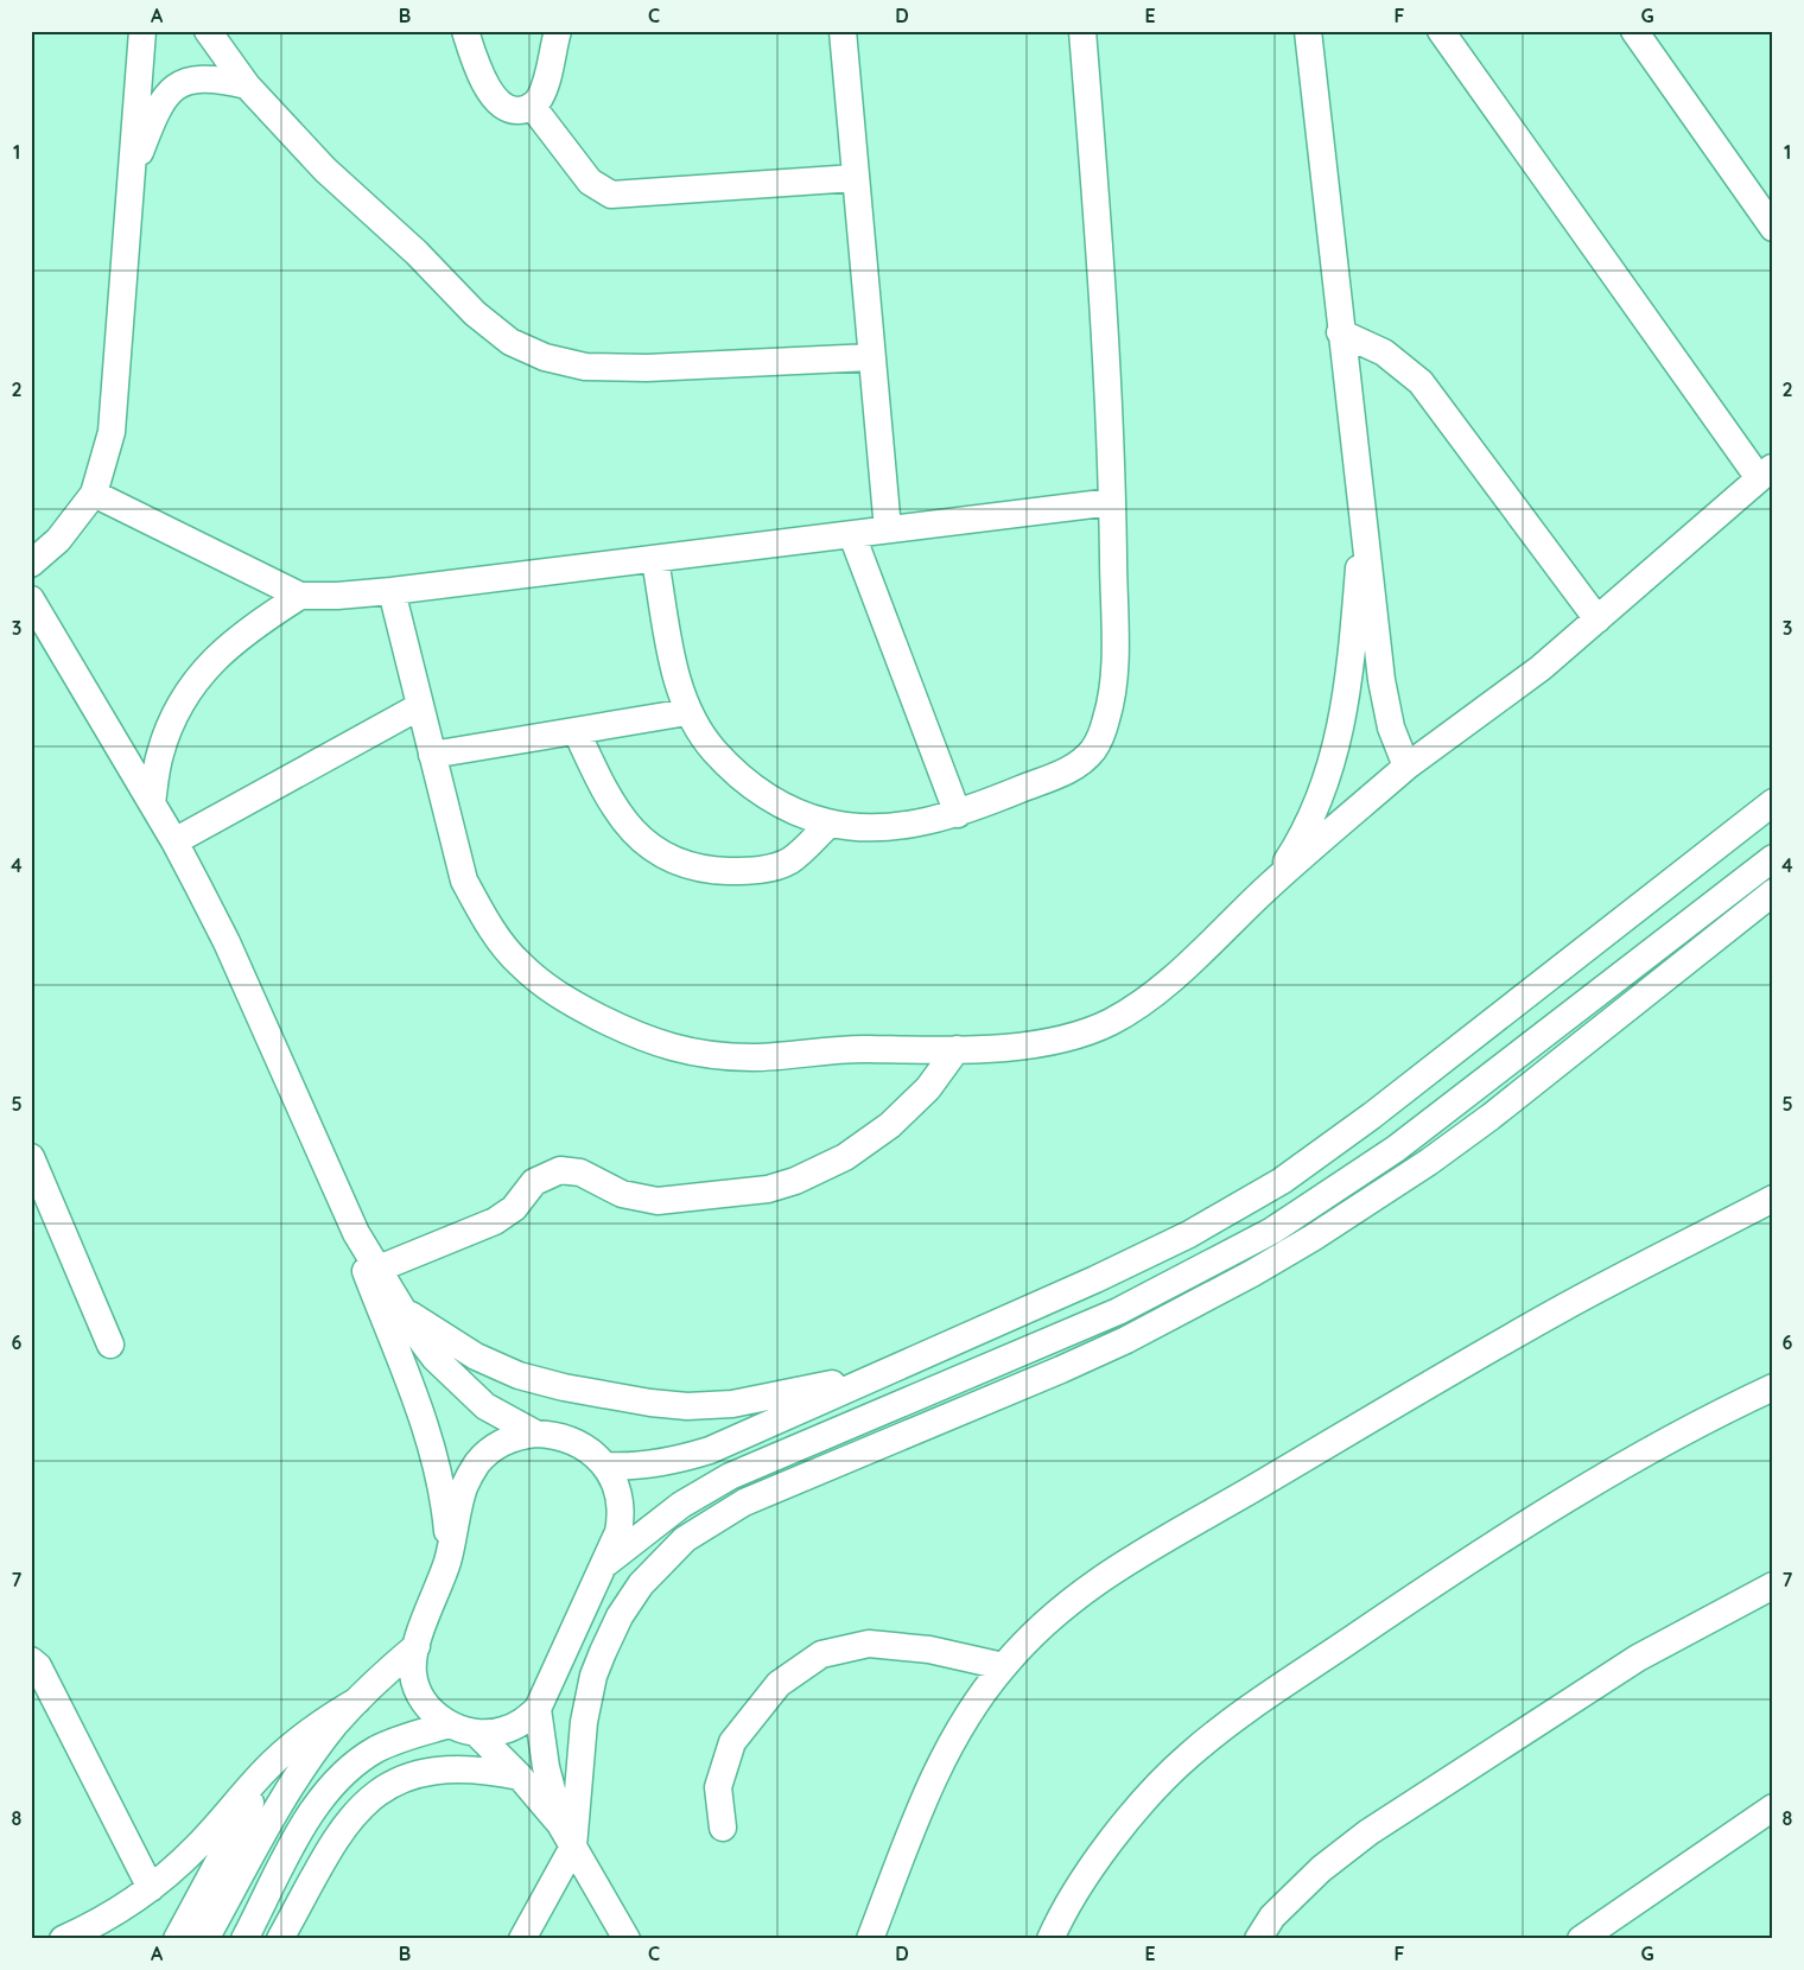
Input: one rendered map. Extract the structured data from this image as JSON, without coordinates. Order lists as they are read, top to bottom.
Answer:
{
  "grid": {
    "columns": [
      "A",
      "B",
      "C",
      "D",
      "E",
      "F",
      "G"
    ],
    "rows": [
      "1",
      "2",
      "3",
      "4",
      "5",
      "6",
      "7",
      "8"
    ]
  }
}
